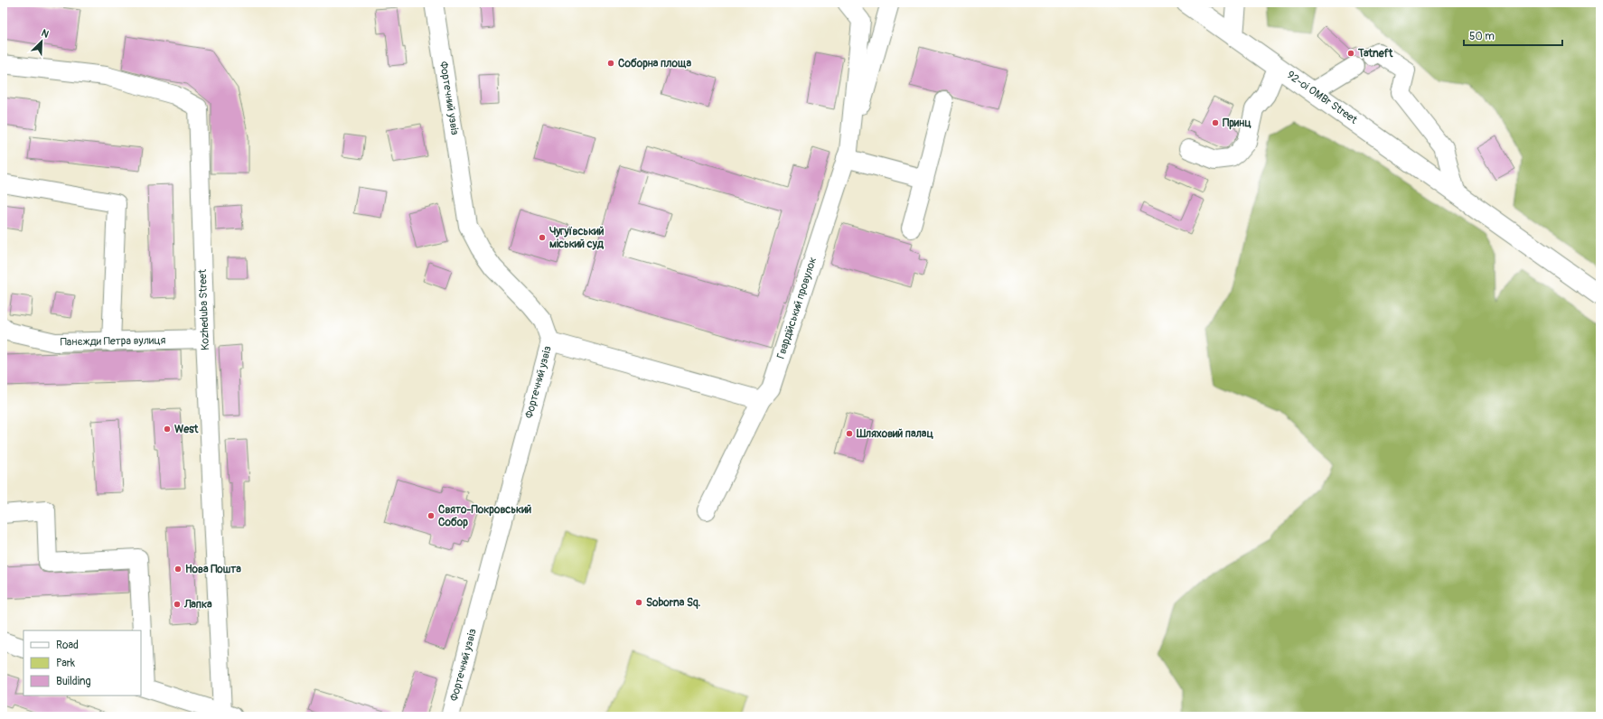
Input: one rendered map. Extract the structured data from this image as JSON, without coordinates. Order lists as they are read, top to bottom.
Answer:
{
  "streets": {
    "main road": ["92-oi OMBr Street"],
    "street": [
      "Фортечний узвіз",
      "Гвардійський провулок",
      "Kozheduba Street",
      "Панєжди Петра вулиця"
    ]
  },
  "crossings": [
    ["Kozheduba Street", "Панєжди Петра вулиця"]
  ],
  "places": [
    "Tatneft",
    "Соборна площа",
    "Принц",
    "Чугуївський міський суд",
    "West",
    "Шляховий палац",
    "Свято-Покровський Собор",
    "Нова Пошта",
    "Soborna Sq.",
    "Лапка"
  ],
  "legend": ["Road", "Park", "Building"],
  "scale_bar": "50 m",
  "north": "top right"
}
